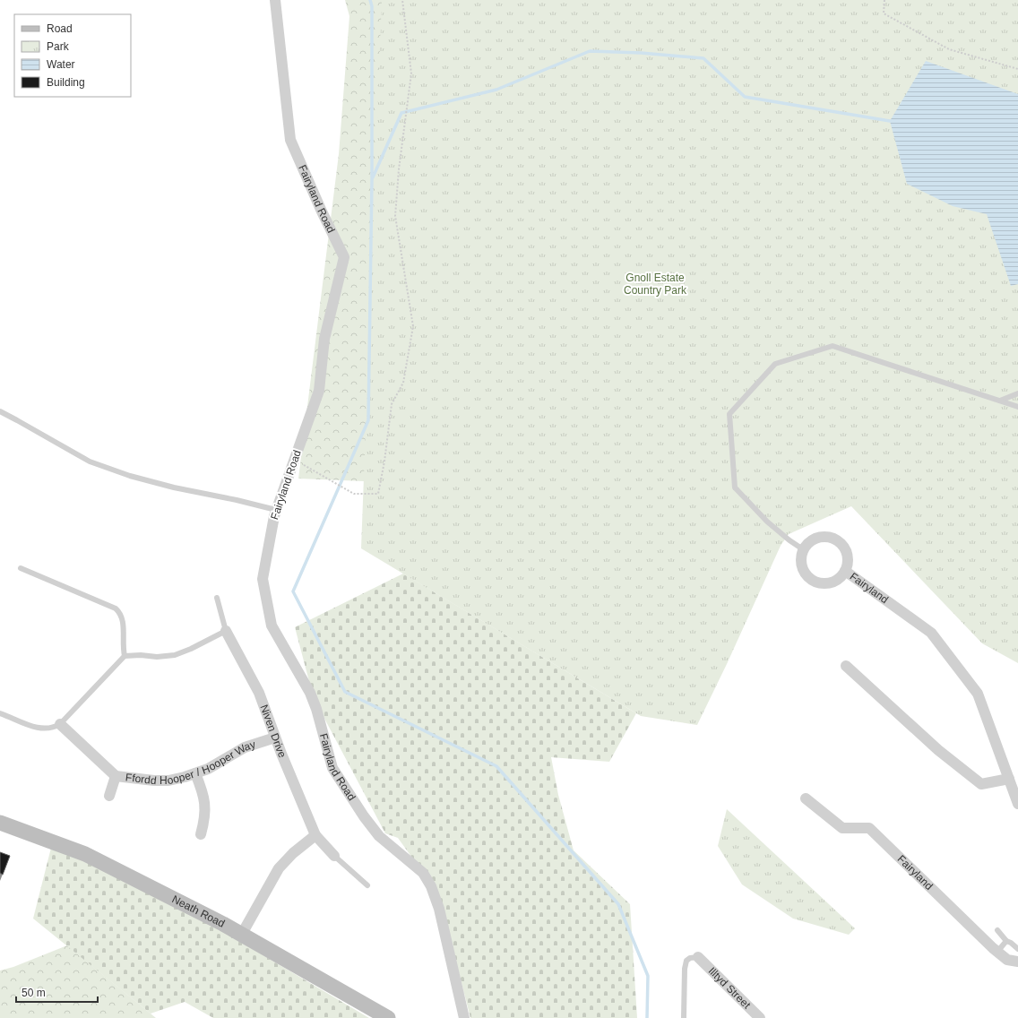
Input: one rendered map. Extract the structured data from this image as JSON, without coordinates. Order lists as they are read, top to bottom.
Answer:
{
  "streets": {
    "main road": ["Neath Road"],
    "street": [
      "Fairyland Road",
      "Fairyland",
      "Niven Drive",
      "Ffordd Hooper / Hooper Way",
      "Illtyd Street"
    ]
  },
  "crossings": [
    ["Niven Drive", "Ffordd Hooper / Hooper Way"]
  ],
  "parks": ["Gnoll Estate Country Park"],
  "legend": [
    "Road",
    "Park",
    "Water",
    "Building"
  ],
  "scale_bar": "50 m"
}
